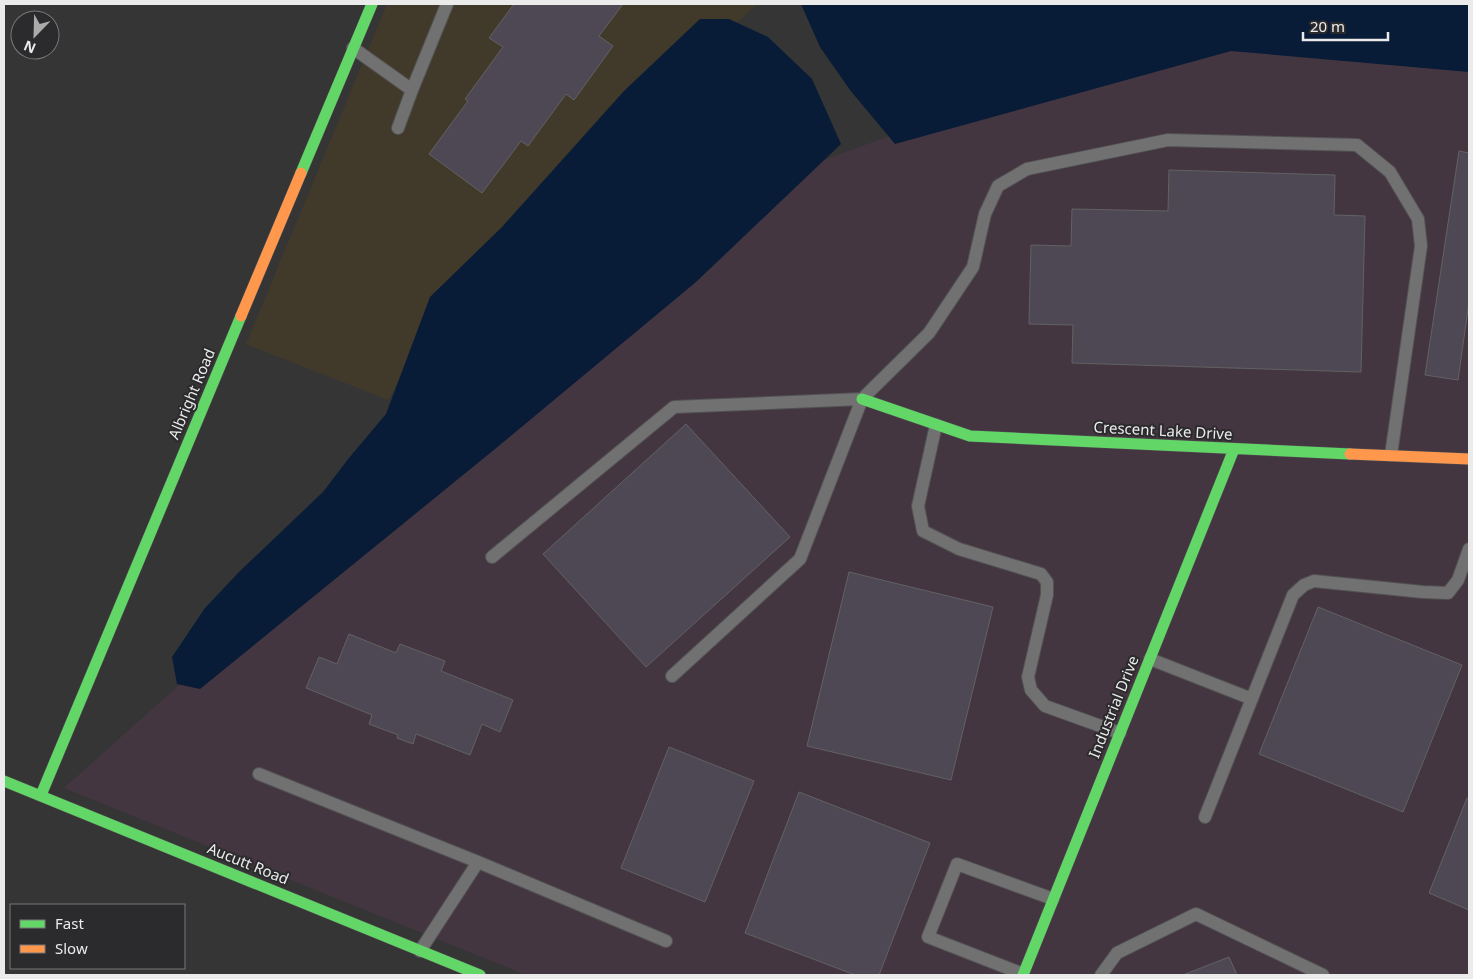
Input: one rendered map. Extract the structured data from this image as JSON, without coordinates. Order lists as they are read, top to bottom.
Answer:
{
  "streets": {
    "street": [
      "Albright Road",
      "Crescent Lake Drive",
      "Industrial Drive",
      "Aucutt Road"
    ]
  },
  "crossings": [
    ["Albright Road", "Aucutt Road"],
    ["Crescent Lake Drive", "Industrial Drive"]
  ],
  "legend": ["Fast", "Slow"],
  "scale_bar": "20 m",
  "north": "bottom left"
}
